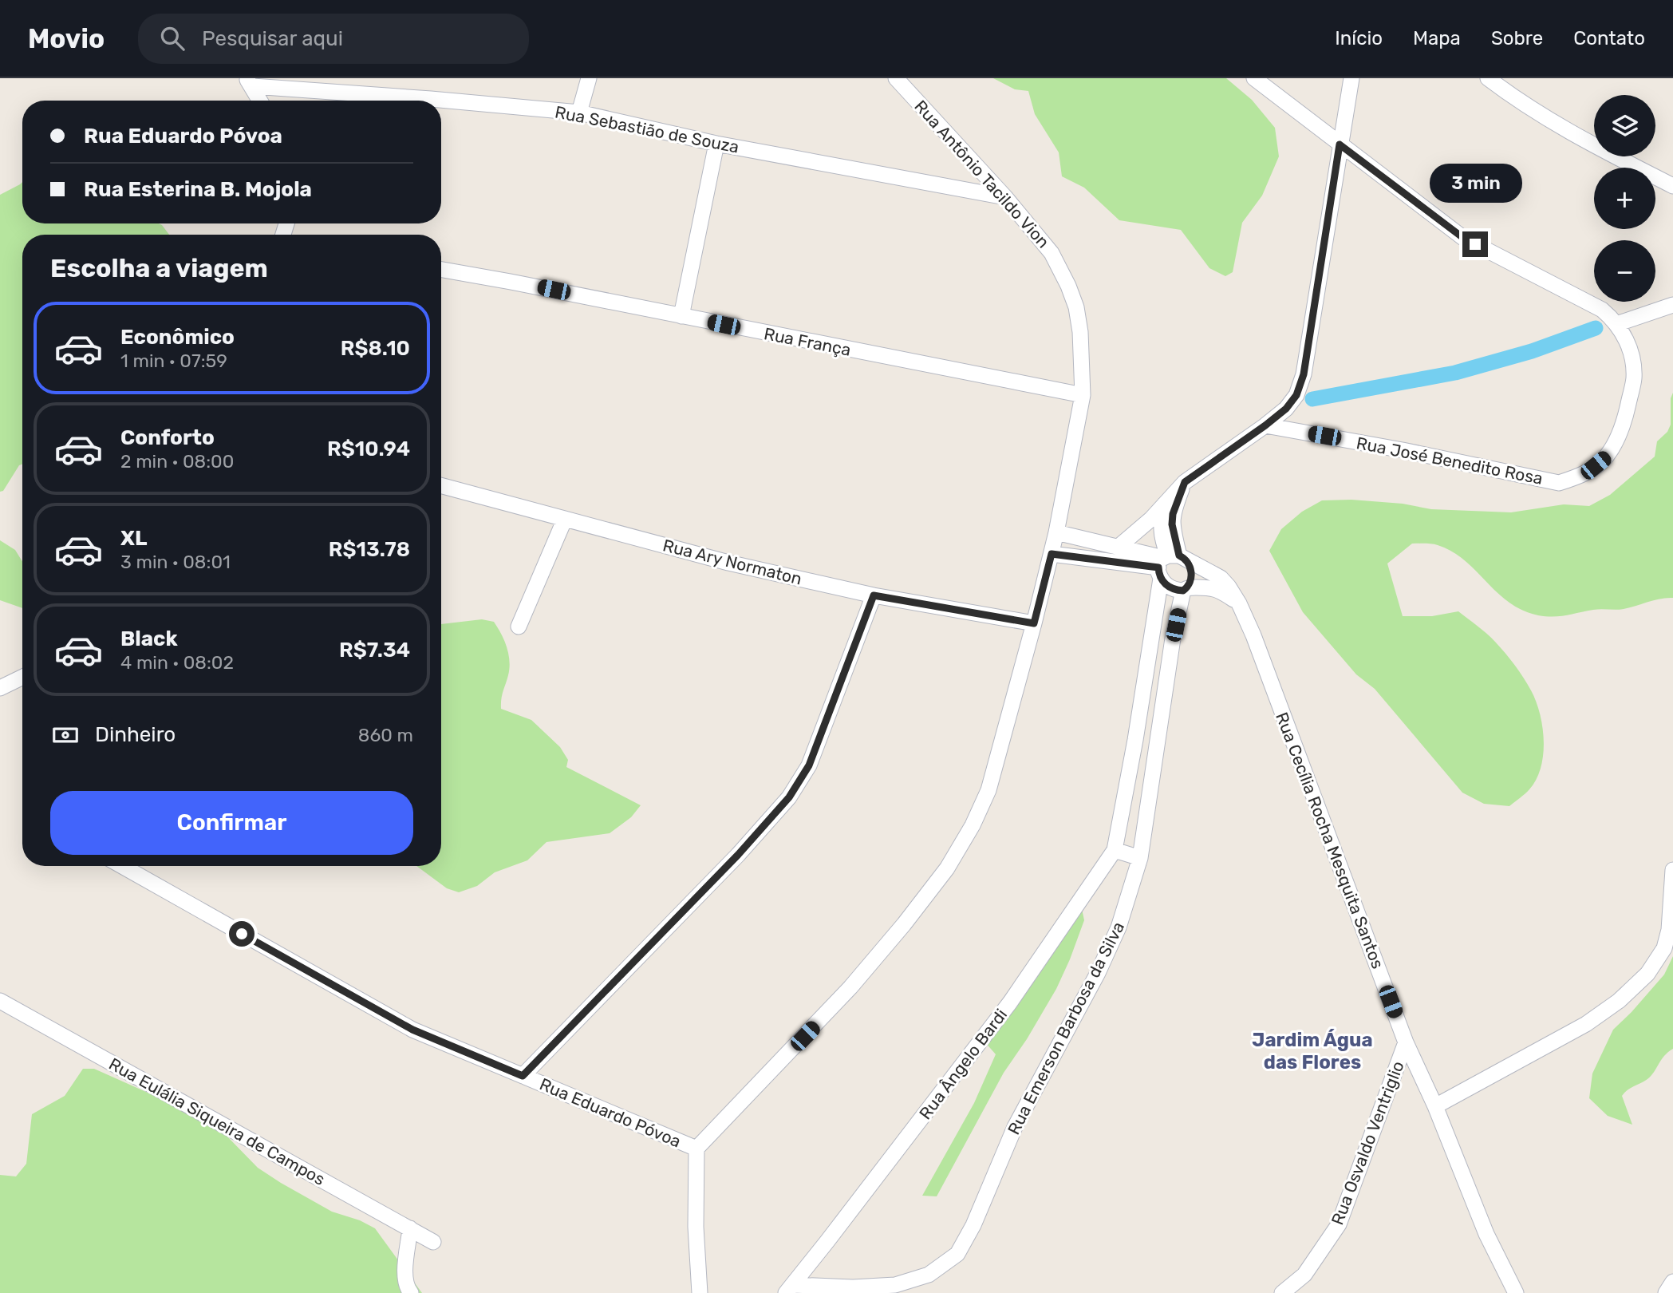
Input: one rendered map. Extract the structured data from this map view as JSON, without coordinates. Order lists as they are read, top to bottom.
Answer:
{
  "streets": {
    "street": [
      "Rua Sebastião de Souza",
      "Rua Antônio Tacildo Vion",
      "Rua França",
      "Rua José Benedito Rosa",
      "Rua Ary Normaton",
      "Rua Cecília Rocha Mesquita Santos",
      "Rua Emerson Barbosa da Silva",
      "Rua Ângelo Bardi",
      "Rua Eduardo Póvoa",
      "Rua Eulália Siqueira de Campos",
      "Rua Osvaldo Ventriglio"
    ]
  },
  "crossings": [
    ["Rua Sebastião de Souza", "Rua Antônio Tacildo Vion"],
    ["Rua Antônio Tacildo Vion", "Rua França"],
    ["Rua Antônio Tacildo Vion", "Rua Ary Normaton"],
    ["Rua Antônio Tacildo Vion", "Rua Eduardo Póvoa"],
    ["Rua Cecília Rocha Mesquita Santos", "Rua Emerson Barbosa da Silva"],
    ["Rua Cecília Rocha Mesquita Santos", "Rua Osvaldo Ventriglio"],
    ["Rua Emerson Barbosa da Silva", "Rua Ângelo Bardi"]
  ],
  "districts": ["Jardim Água das Flores"],
  "page": {
    "header": "Movio",
    "search": "Pesquisar aqui",
    "nav": [
      "Início",
      "Mapa",
      "Sobre",
      "Contato"
    ],
    "map_buttons": ["+", "−"],
    "banner": ["Rua Eduardo Póvoa", "Rua Esterina B. Mojola"],
    "bubble": "3 min",
    "heading": "Escolha a viagem",
    "list": [
      {
        "name": "Econômico",
        "note": "1 min · 07:59",
        "value": "R$8.10"
      },
      {
        "name": "Conforto",
        "note": "2 min · 08:00",
        "value": "R$10.94"
      },
      {
        "name": "XL",
        "note": "3 min · 08:01",
        "value": "R$13.78"
      },
      {
        "name": "Black",
        "note": "4 min · 08:02",
        "value": "R$7.34"
      }
    ],
    "pay": ["Dinheiro", "860 m"],
    "buttons": "Confirmar"
  }
}
